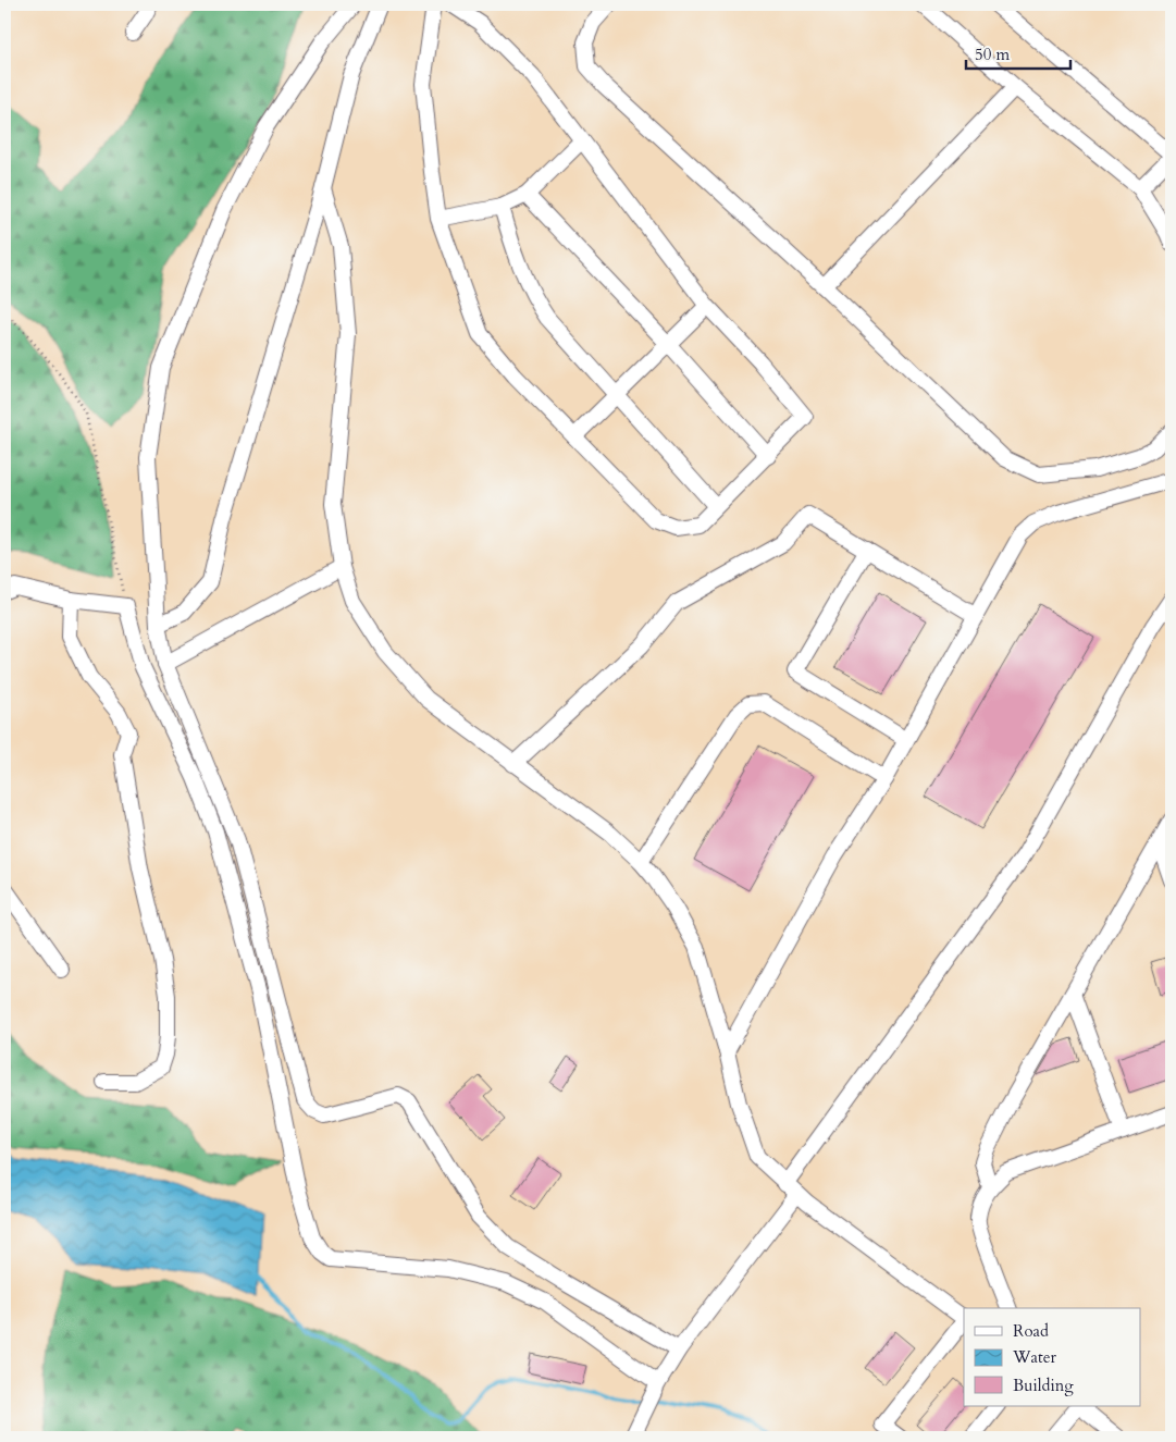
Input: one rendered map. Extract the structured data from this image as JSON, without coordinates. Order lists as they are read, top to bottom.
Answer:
{
  "legend": ["Road", "Water", "Building"],
  "scale_bar": "50 m"
}
